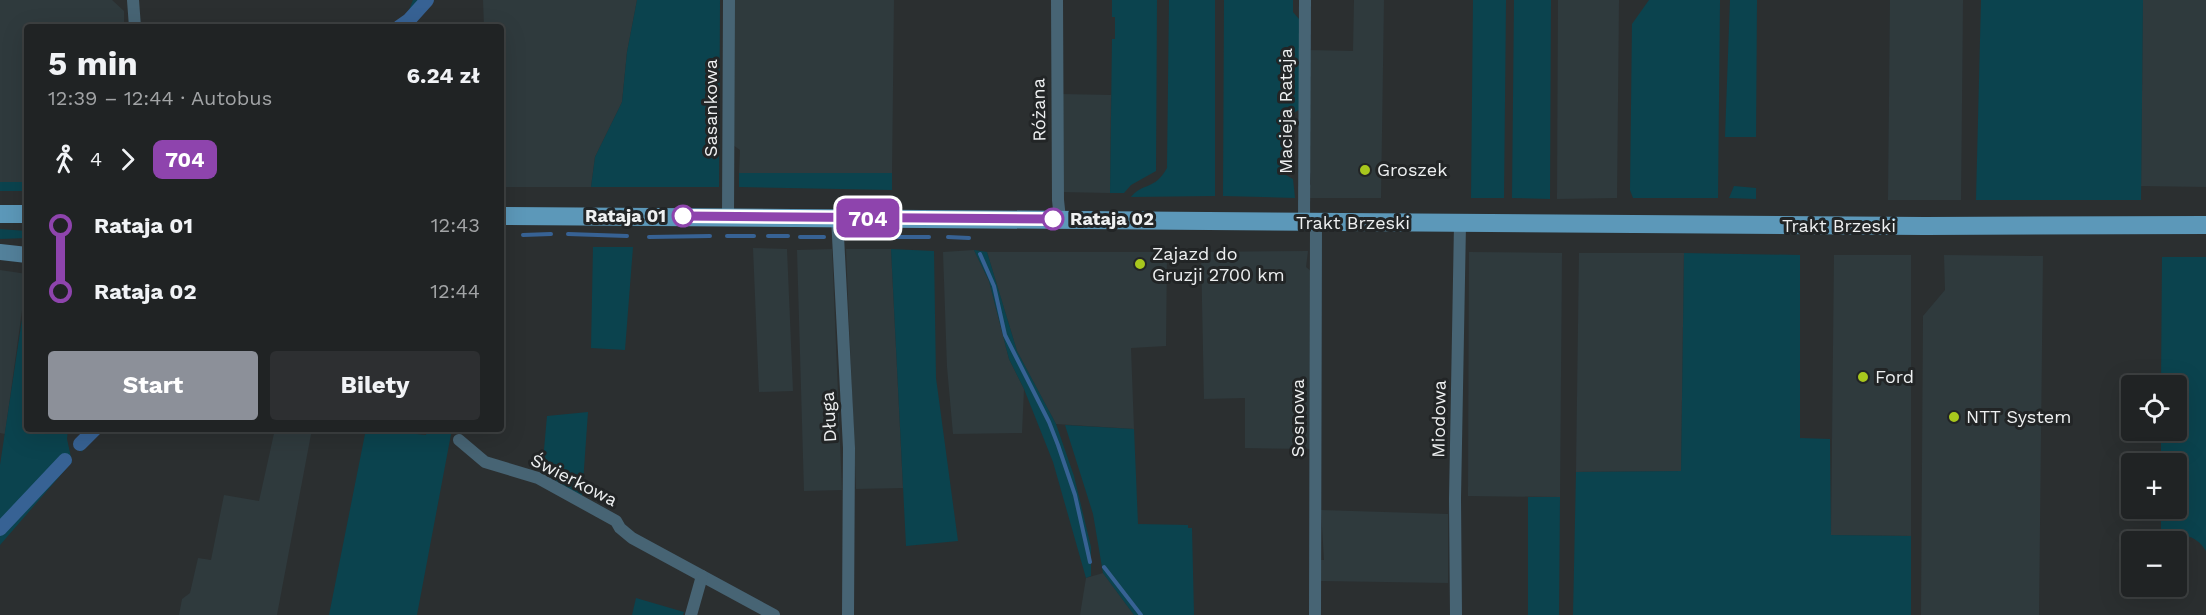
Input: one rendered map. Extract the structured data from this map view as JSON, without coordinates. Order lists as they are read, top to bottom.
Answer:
{
  "streets": {
    "main road": ["Trakt Brzeski"],
    "street": [
      "Sasankowa",
      "Różana",
      "Macieja Rataja",
      "Długa",
      "Sosnowa",
      "Miodowa",
      "Świerkowa"
    ]
  },
  "crossings": [
    ["Sasankowa", "Trakt Brzeski"],
    ["Różana", "Trakt Brzeski"],
    ["Macieja Rataja", "Trakt Brzeski"],
    ["Macieja Rataja", "Sosnowa"],
    ["Trakt Brzeski", "Długa"],
    ["Trakt Brzeski", "Sosnowa"],
    ["Trakt Brzeski", "Miodowa"]
  ],
  "places": [
    "Groszek",
    "Rataja 01",
    "Rataja 02",
    "Zajazd do Gruzji 2700 km",
    "Ford",
    "NTT System"
  ],
  "lines": ["bus line 704"],
  "page": {
    "on_map": "704",
    "heading": ["5 min", "12:39 – 12:44 · Autobus", "6.24 zł"],
    "legs": ["4", "704"],
    "list": [
      {
        "name": "Rataja 01",
        "value": "12:43"
      },
      {
        "name": "Rataja 02",
        "value": "12:44"
      }
    ],
    "buttons": ["Start", "Bilety"],
    "map_buttons": ["+", "−"]
  }
}
